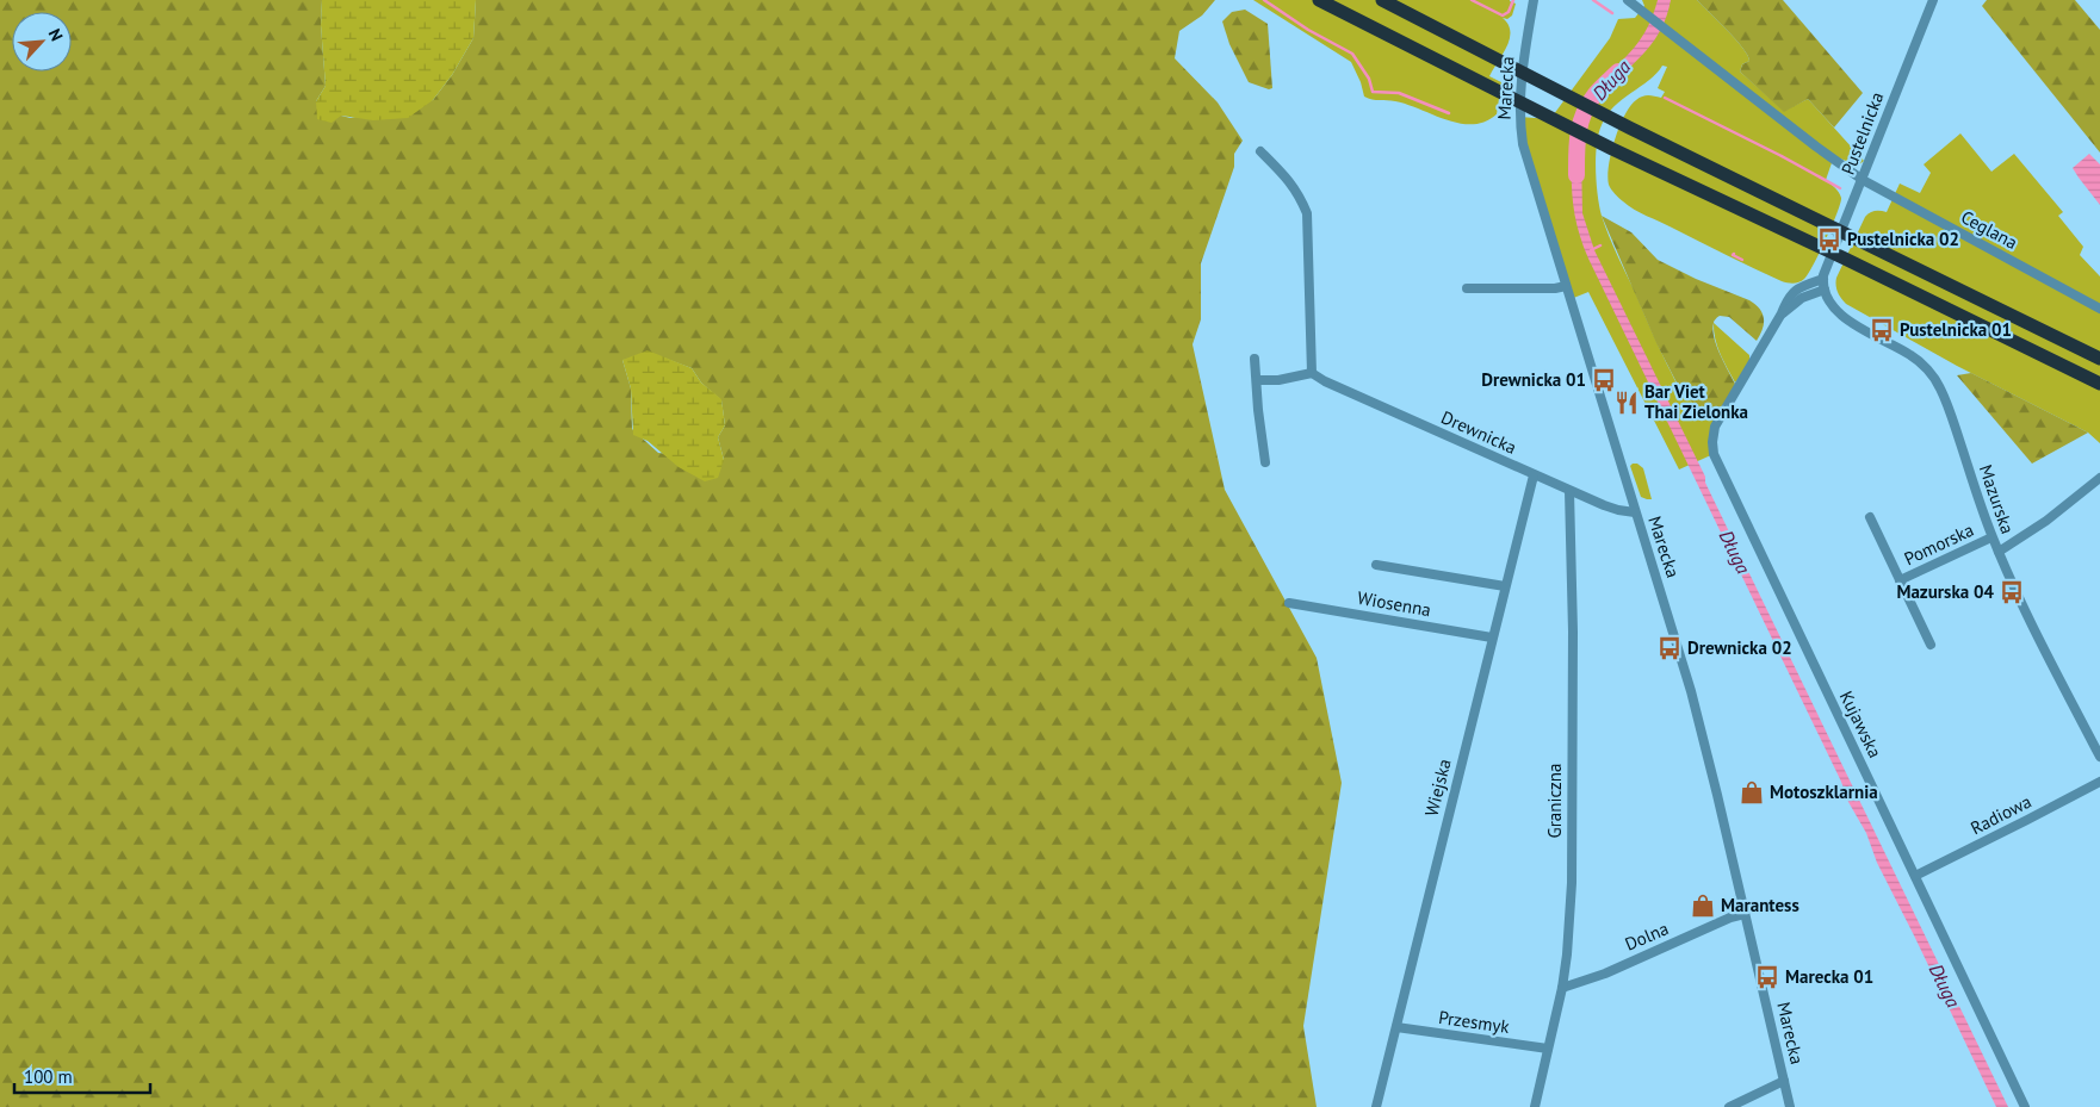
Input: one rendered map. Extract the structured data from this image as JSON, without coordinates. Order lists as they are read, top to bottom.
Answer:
{
  "streets": {
    "street": [
      "Marecka",
      "Pustelnicka",
      "Ceglana",
      "Drewnicka",
      "Mazurska",
      "Pomorska",
      "Wiosenna",
      "Kujawska",
      "Wiejska",
      "Graniczna",
      "Radiowa",
      "Dolna",
      "Przesmyk"
    ]
  },
  "crossings": [
    ["Marecka", "Drewnicka"],
    ["Marecka", "Dolna"],
    ["Pustelnicka", "Ceglana"],
    ["Pustelnicka", "Mazurska"],
    ["Drewnicka", "Wiejska"],
    ["Drewnicka", "Graniczna"],
    ["Mazurska", "Pomorska"],
    ["Wiosenna", "Wiejska"],
    ["Kujawska", "Radiowa"],
    ["Wiejska", "Przesmyk"],
    ["Graniczna", "Dolna"],
    ["Graniczna", "Przesmyk"]
  ],
  "water": ["Długa"],
  "places": {
    "bus stop": [
      "Pustelnicka 02",
      "Pustelnicka 01",
      "Drewnicka 01",
      "Mazurska 04",
      "Drewnicka 02",
      "Marecka 01"
    ],
    "restaurant": ["Bar Viet Thai Zielonka"],
    "shop": ["Motoszklarnia", "Marantess"]
  },
  "scale_bar": "100 m",
  "north": "top right"
}
